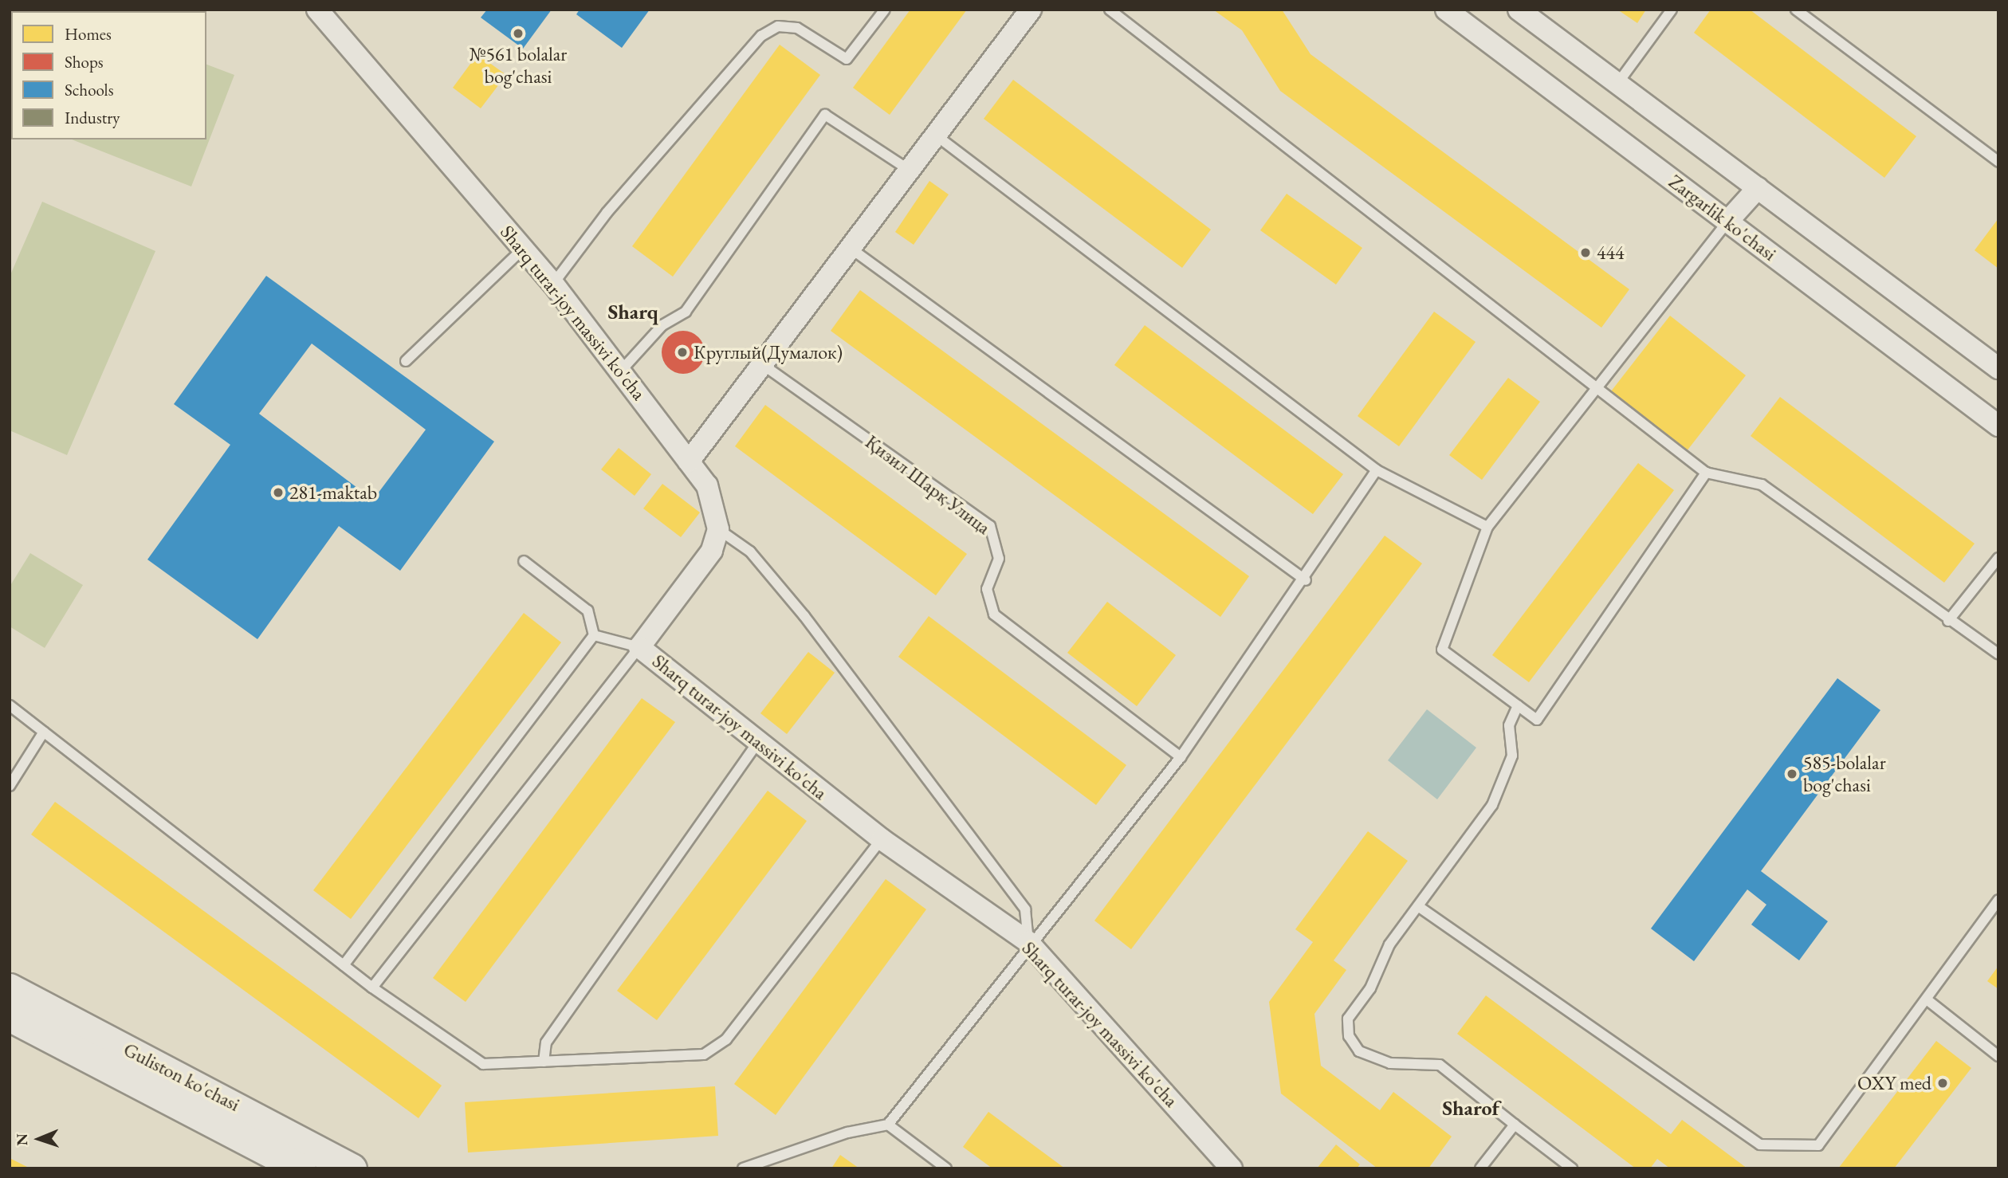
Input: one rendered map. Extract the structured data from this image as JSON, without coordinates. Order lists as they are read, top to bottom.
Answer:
{
  "streets": {
    "main road": ["Guliston ko'chasi"],
    "street": ["Zargarlik ko'chasi", "Sharq turar-joy massivi ko'cha"],
    "lane": ["Қизил Шарқ Улица"]
  },
  "districts": ["Sharq", "Sharof"],
  "places": [
    "№561 bolalar bog'chasi",
    "444",
    "Круглый(Думалок)",
    "281-maktab",
    "585-bolalar bog'chasi",
    "OXY med"
  ],
  "legend": [
    "Homes",
    "Shops",
    "Schools",
    "Industry"
  ],
  "north": "left"
}
